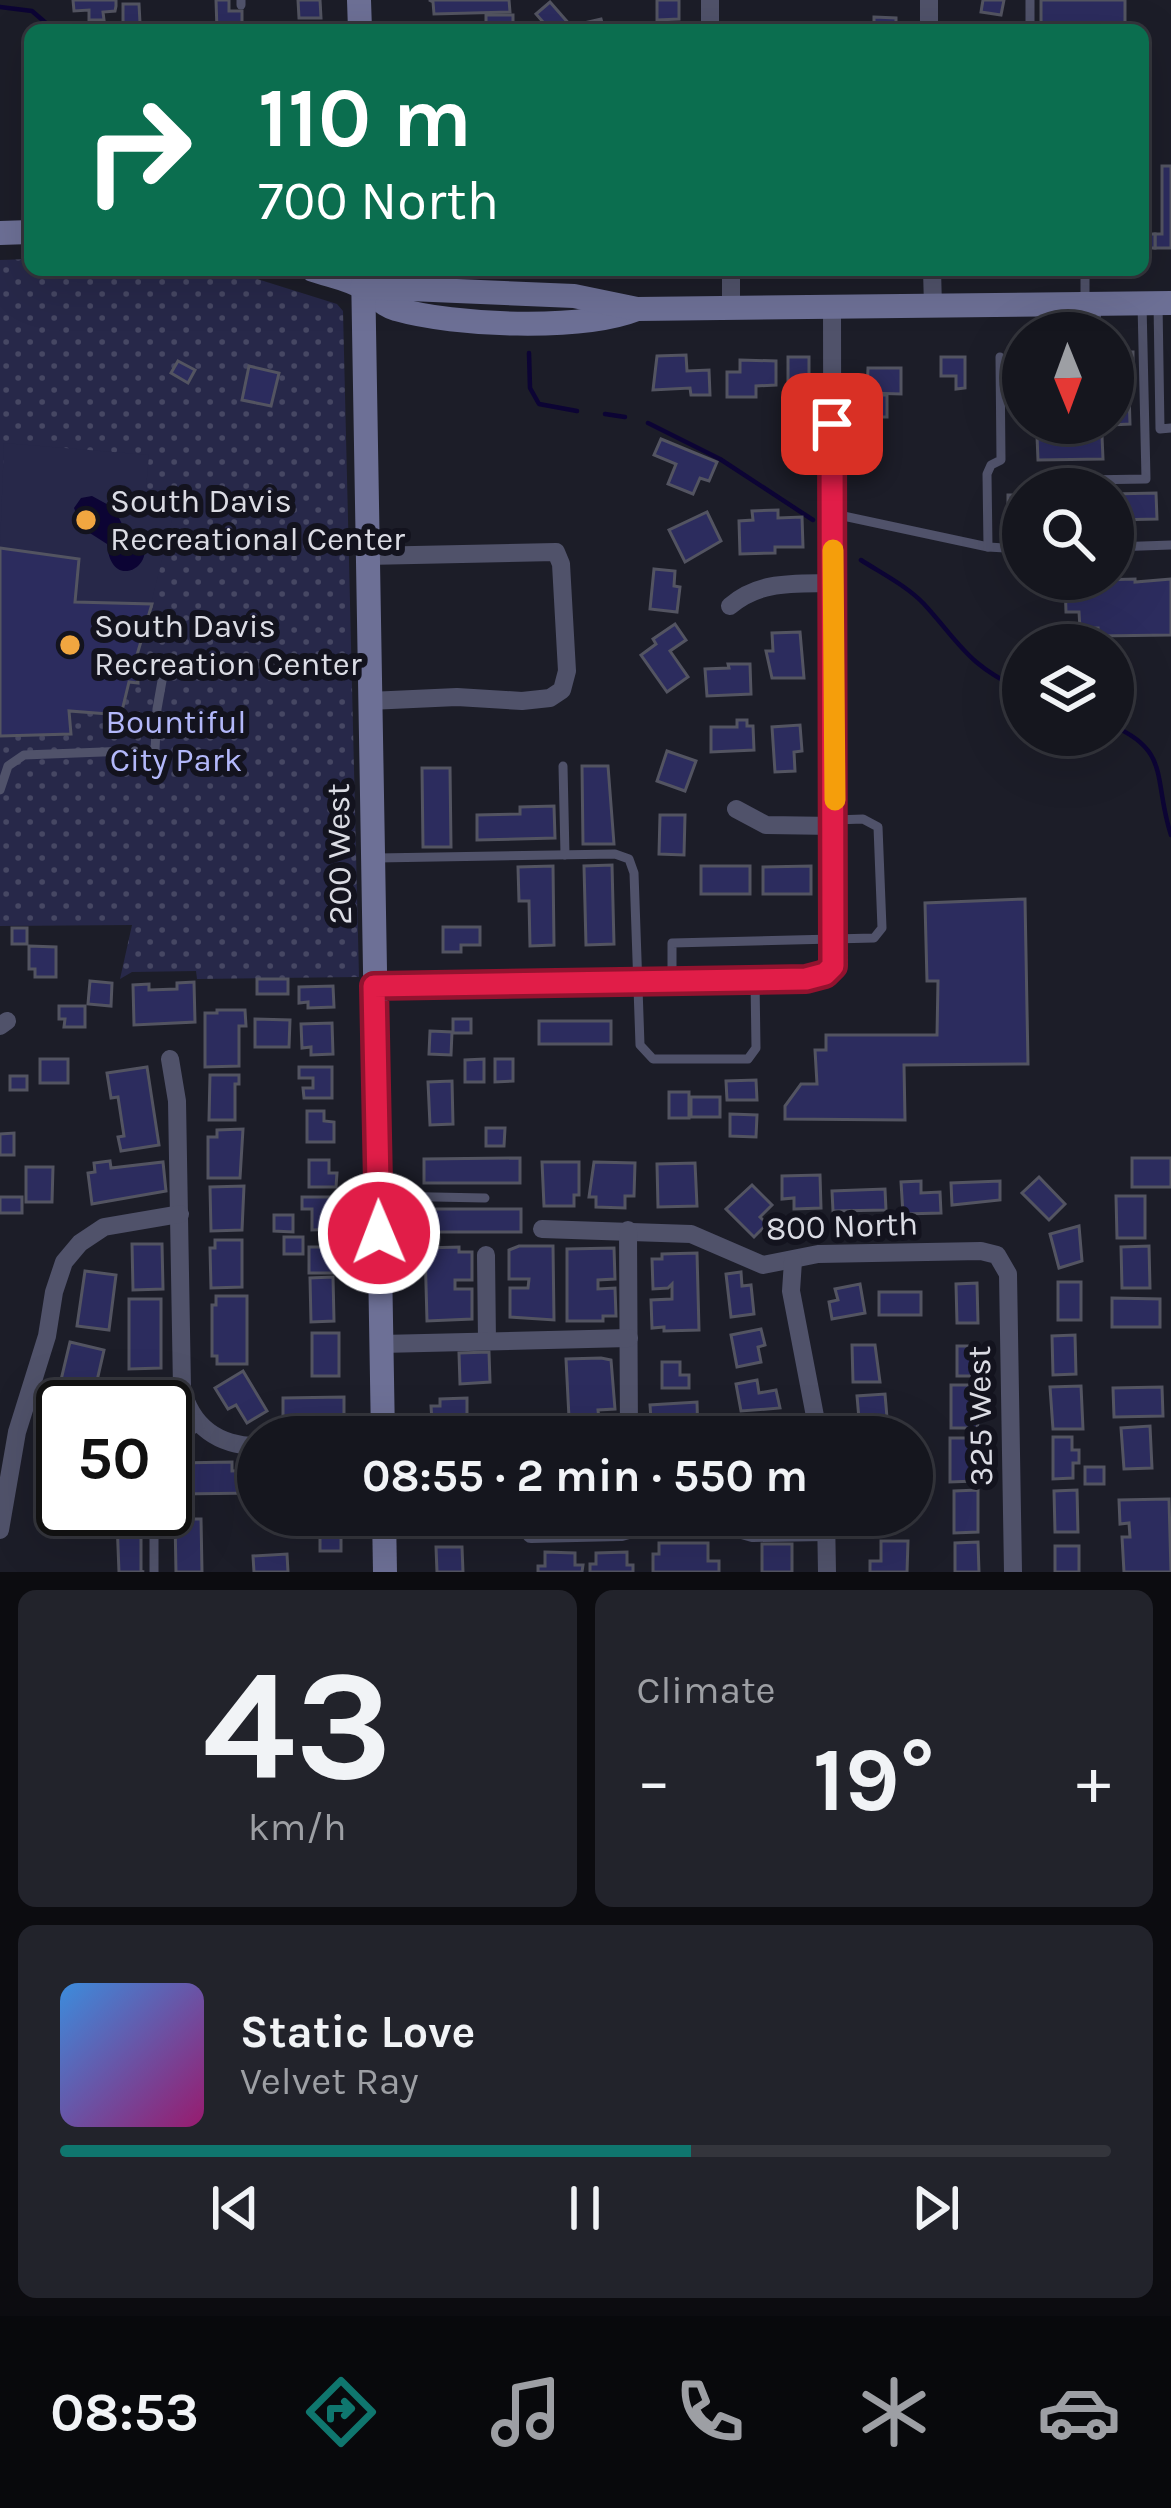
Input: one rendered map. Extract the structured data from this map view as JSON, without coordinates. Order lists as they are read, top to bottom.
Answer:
{
  "streets": {
    "main road": ["200 West"],
    "street": ["800 North", "325 West"]
  },
  "crossings": [
    ["800 North", "325 West"]
  ],
  "parks": ["Bountiful City Park"],
  "places": ["South Davis Recreational Center", "South Davis Recreation Center"],
  "north": "bottom",
  "page": {
    "turn": ["110 m", "700 North"],
    "limit": "50",
    "trip": "08:55 · 2 min · 550 m",
    "tile": [
      ["43", "km/h"],
      "Climate"
    ],
    "heat": ["−", "19°", "+"],
    "song": ["Static Love", "Velvet Ray"],
    "tabs": "08:53"
  }
}
